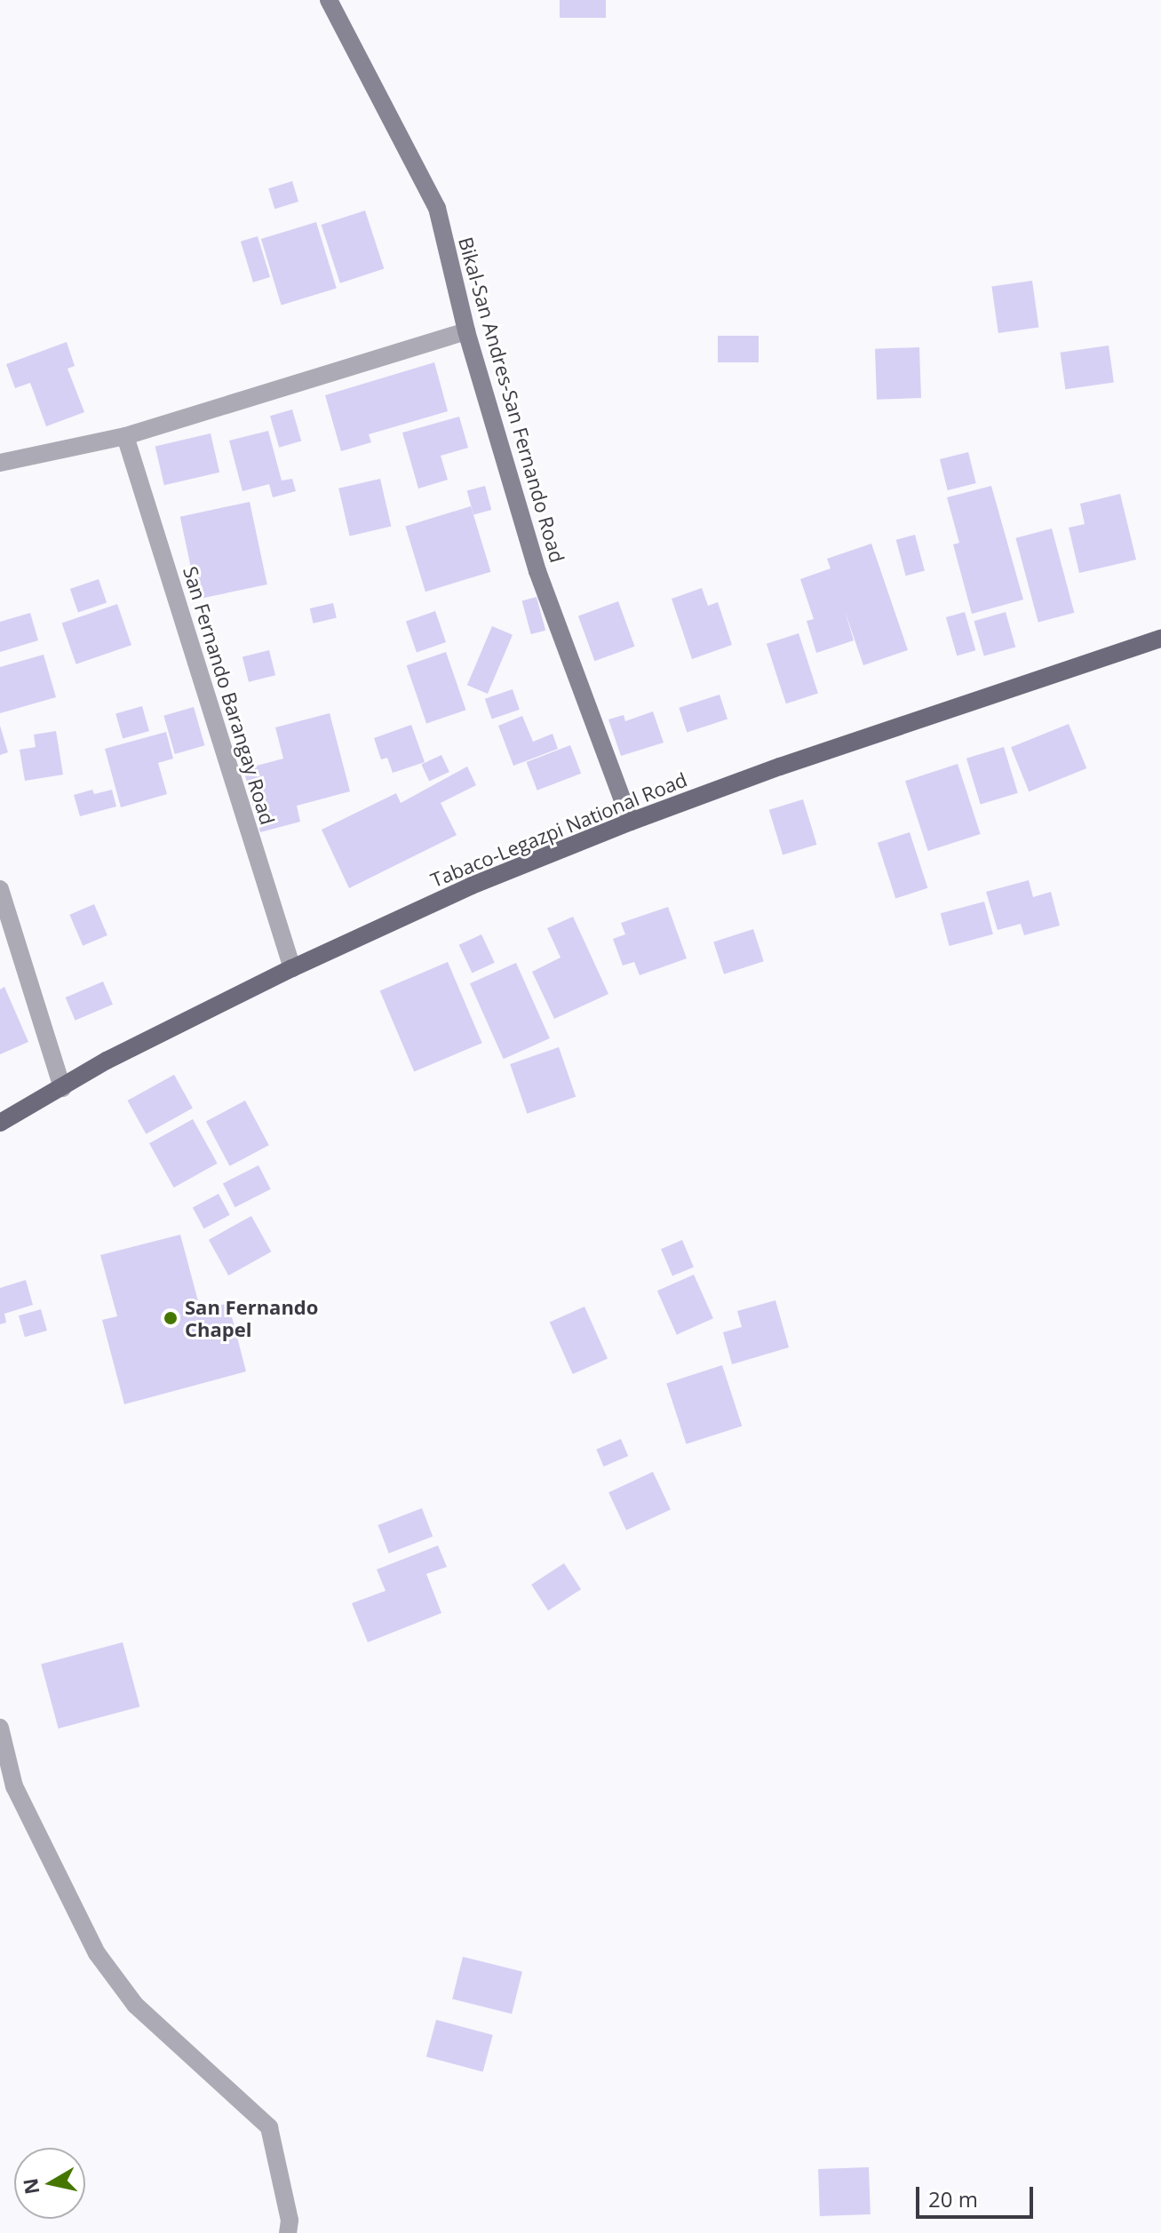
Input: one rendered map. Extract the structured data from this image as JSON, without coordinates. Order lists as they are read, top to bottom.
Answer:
{
  "streets": {
    "main road": ["Tabaco-Legazpi National Road"],
    "street": ["Bikal-San Andres-San Fernando Road", "San Fernando Barangay Road"]
  },
  "crossings": [
    ["Bikal-San Andres-San Fernando Road", "Tabaco-Legazpi National Road"],
    ["San Fernando Barangay Road", "Tabaco-Legazpi National Road"]
  ],
  "places": ["San Fernando Chapel"],
  "scale_bar": "20 m",
  "north": "left"
}
